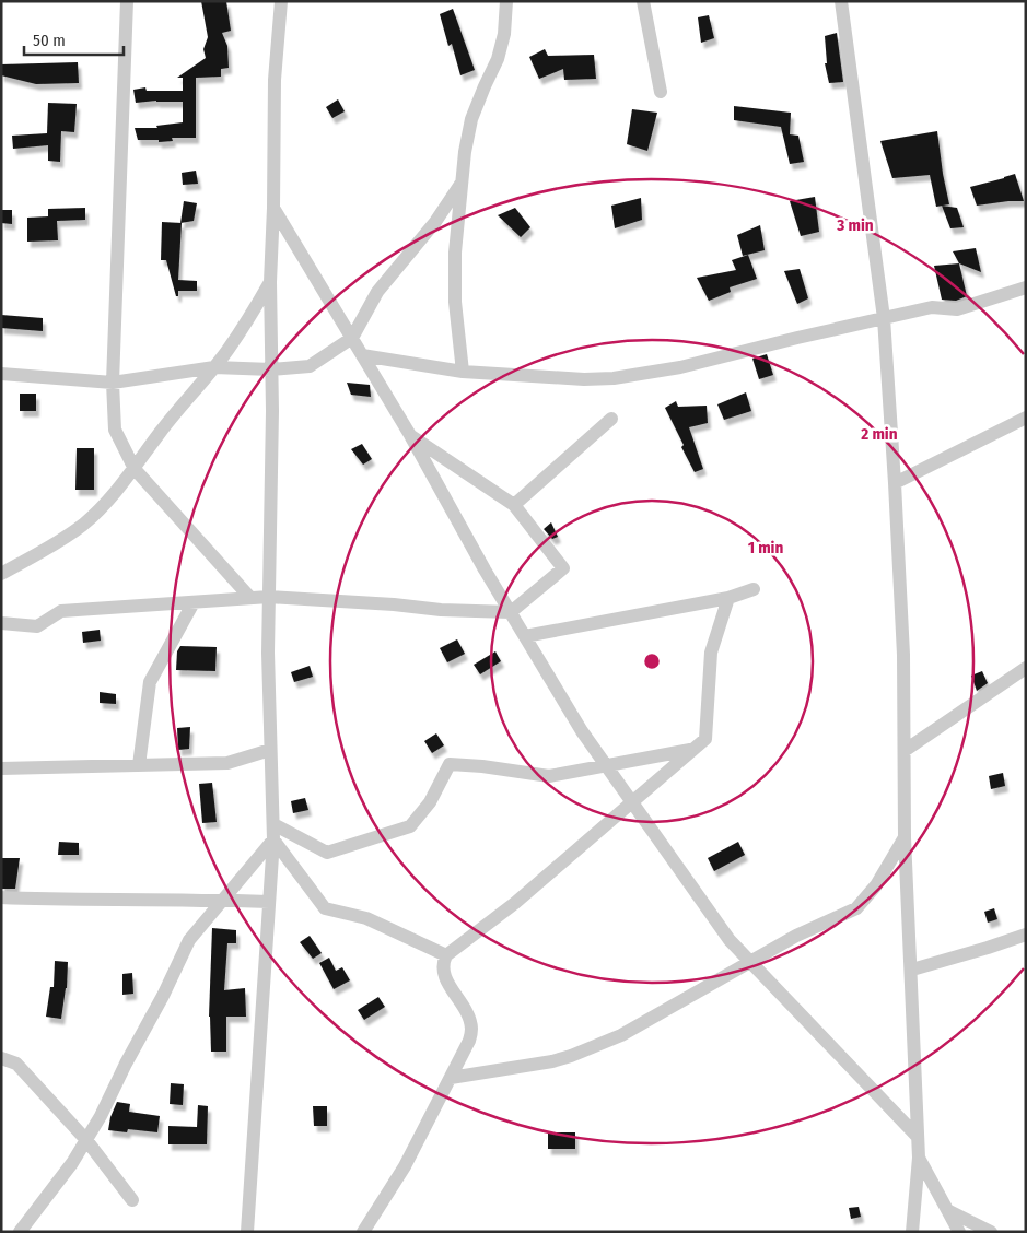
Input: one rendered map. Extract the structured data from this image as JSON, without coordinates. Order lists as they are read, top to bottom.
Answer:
{
  "scale_bar": "50 m",
  "rings": ["3 min", "2 min", "1 min"]
}
